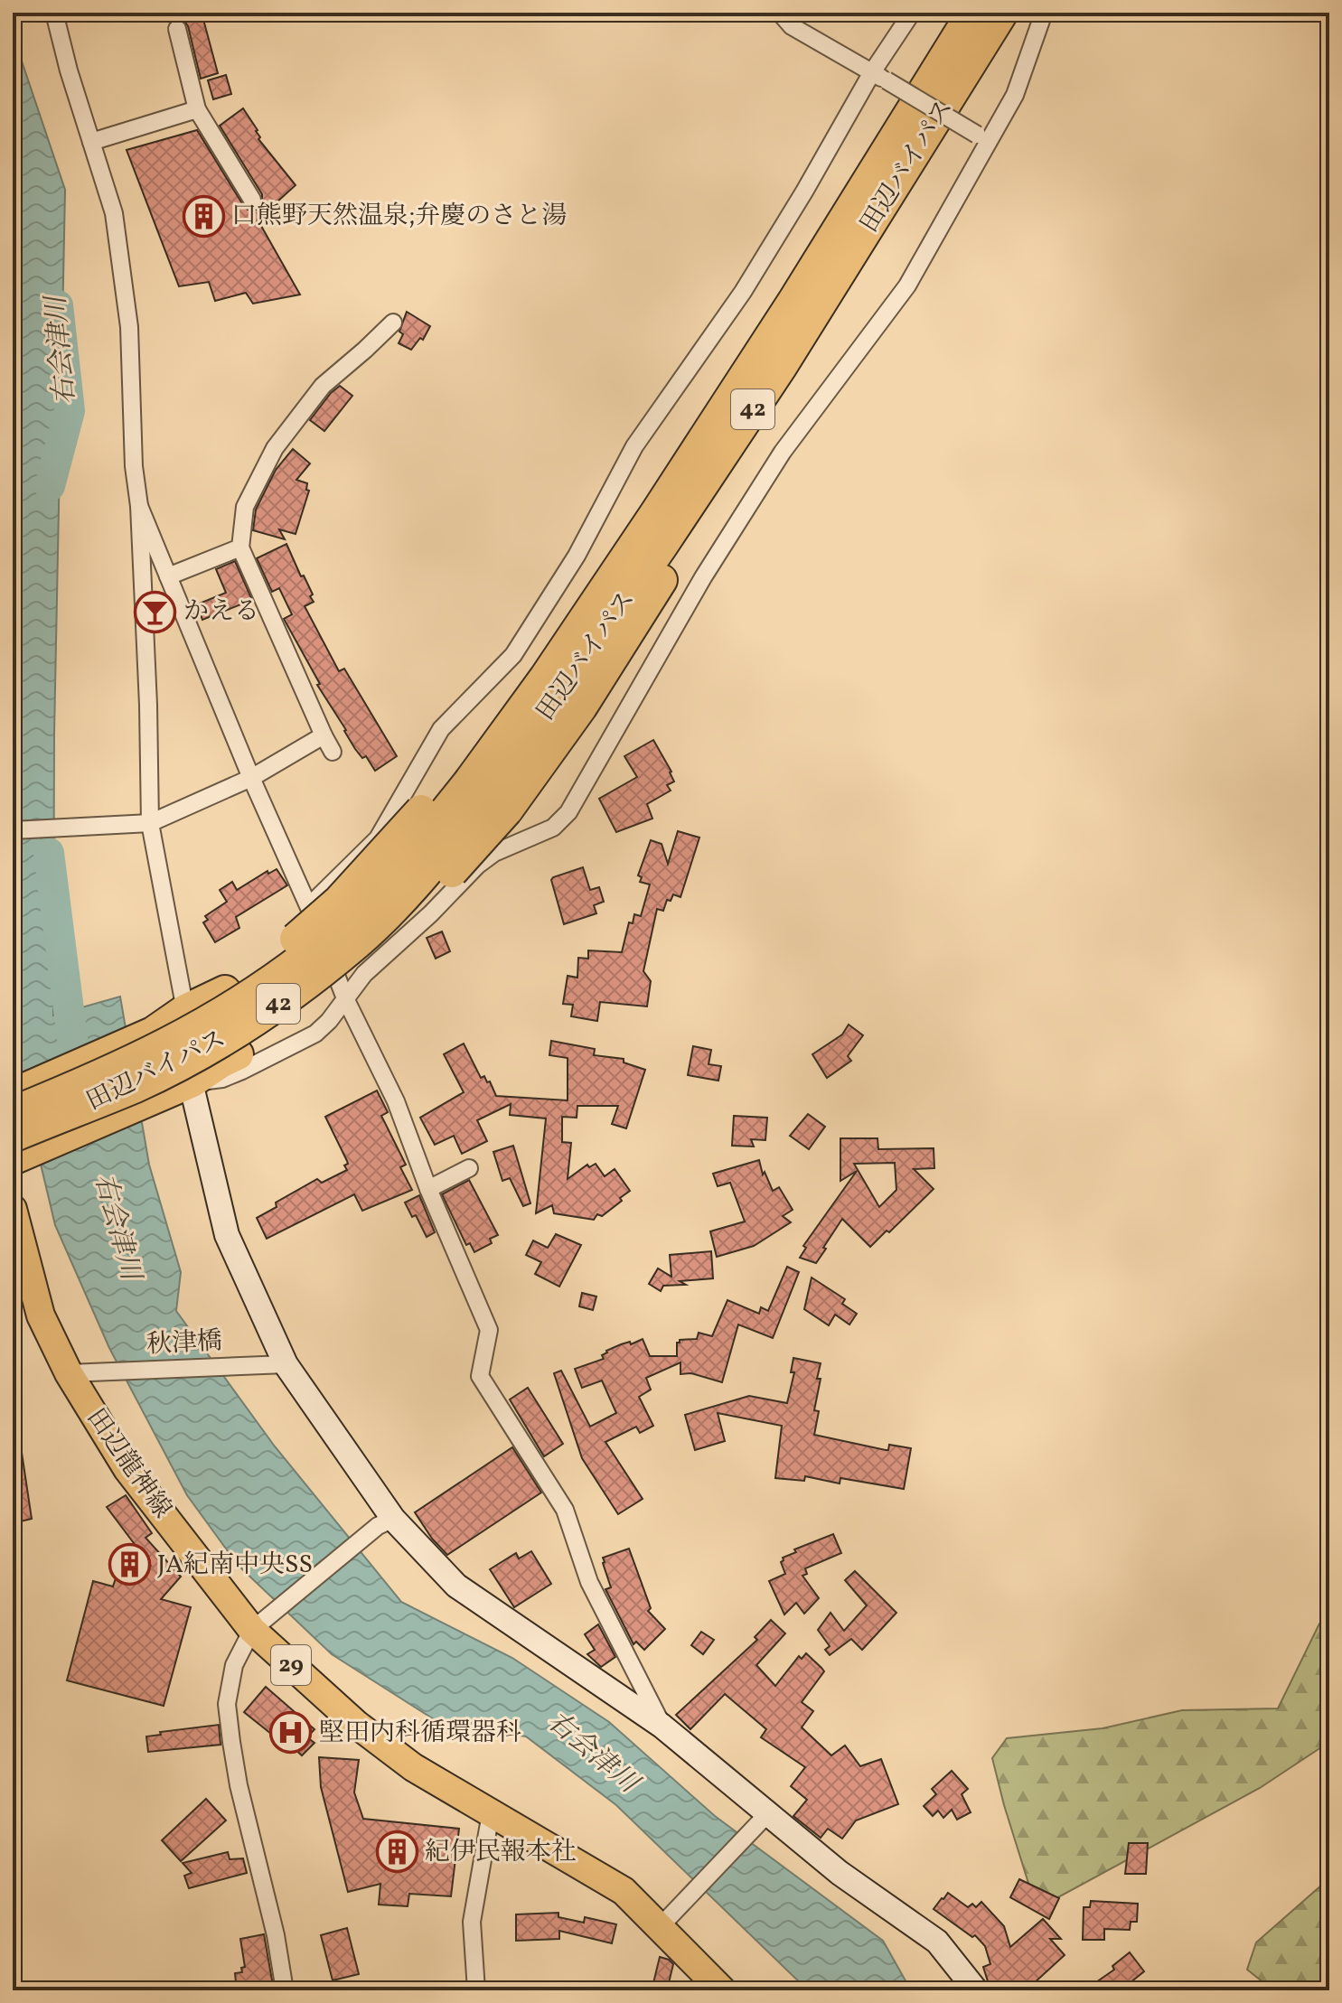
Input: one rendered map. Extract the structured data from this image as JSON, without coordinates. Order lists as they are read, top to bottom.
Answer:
{
  "streets": {
    "highway": ["田辺バイパス", "42"],
    "main road": ["田辺龍神線", "29"],
    "street": ["秋津橋"]
  },
  "crossings": [
    ["秋津橋", "田辺龍神線"]
  ],
  "water": ["右会津川"],
  "places": {
    "building": ["口熊野天然温泉;弁慶のさと湯", "JA紀南中央SS", "紀伊民報本社"],
    "bar": ["かえる"],
    "hospital": ["堅田内科循環器科"]
  }
}
